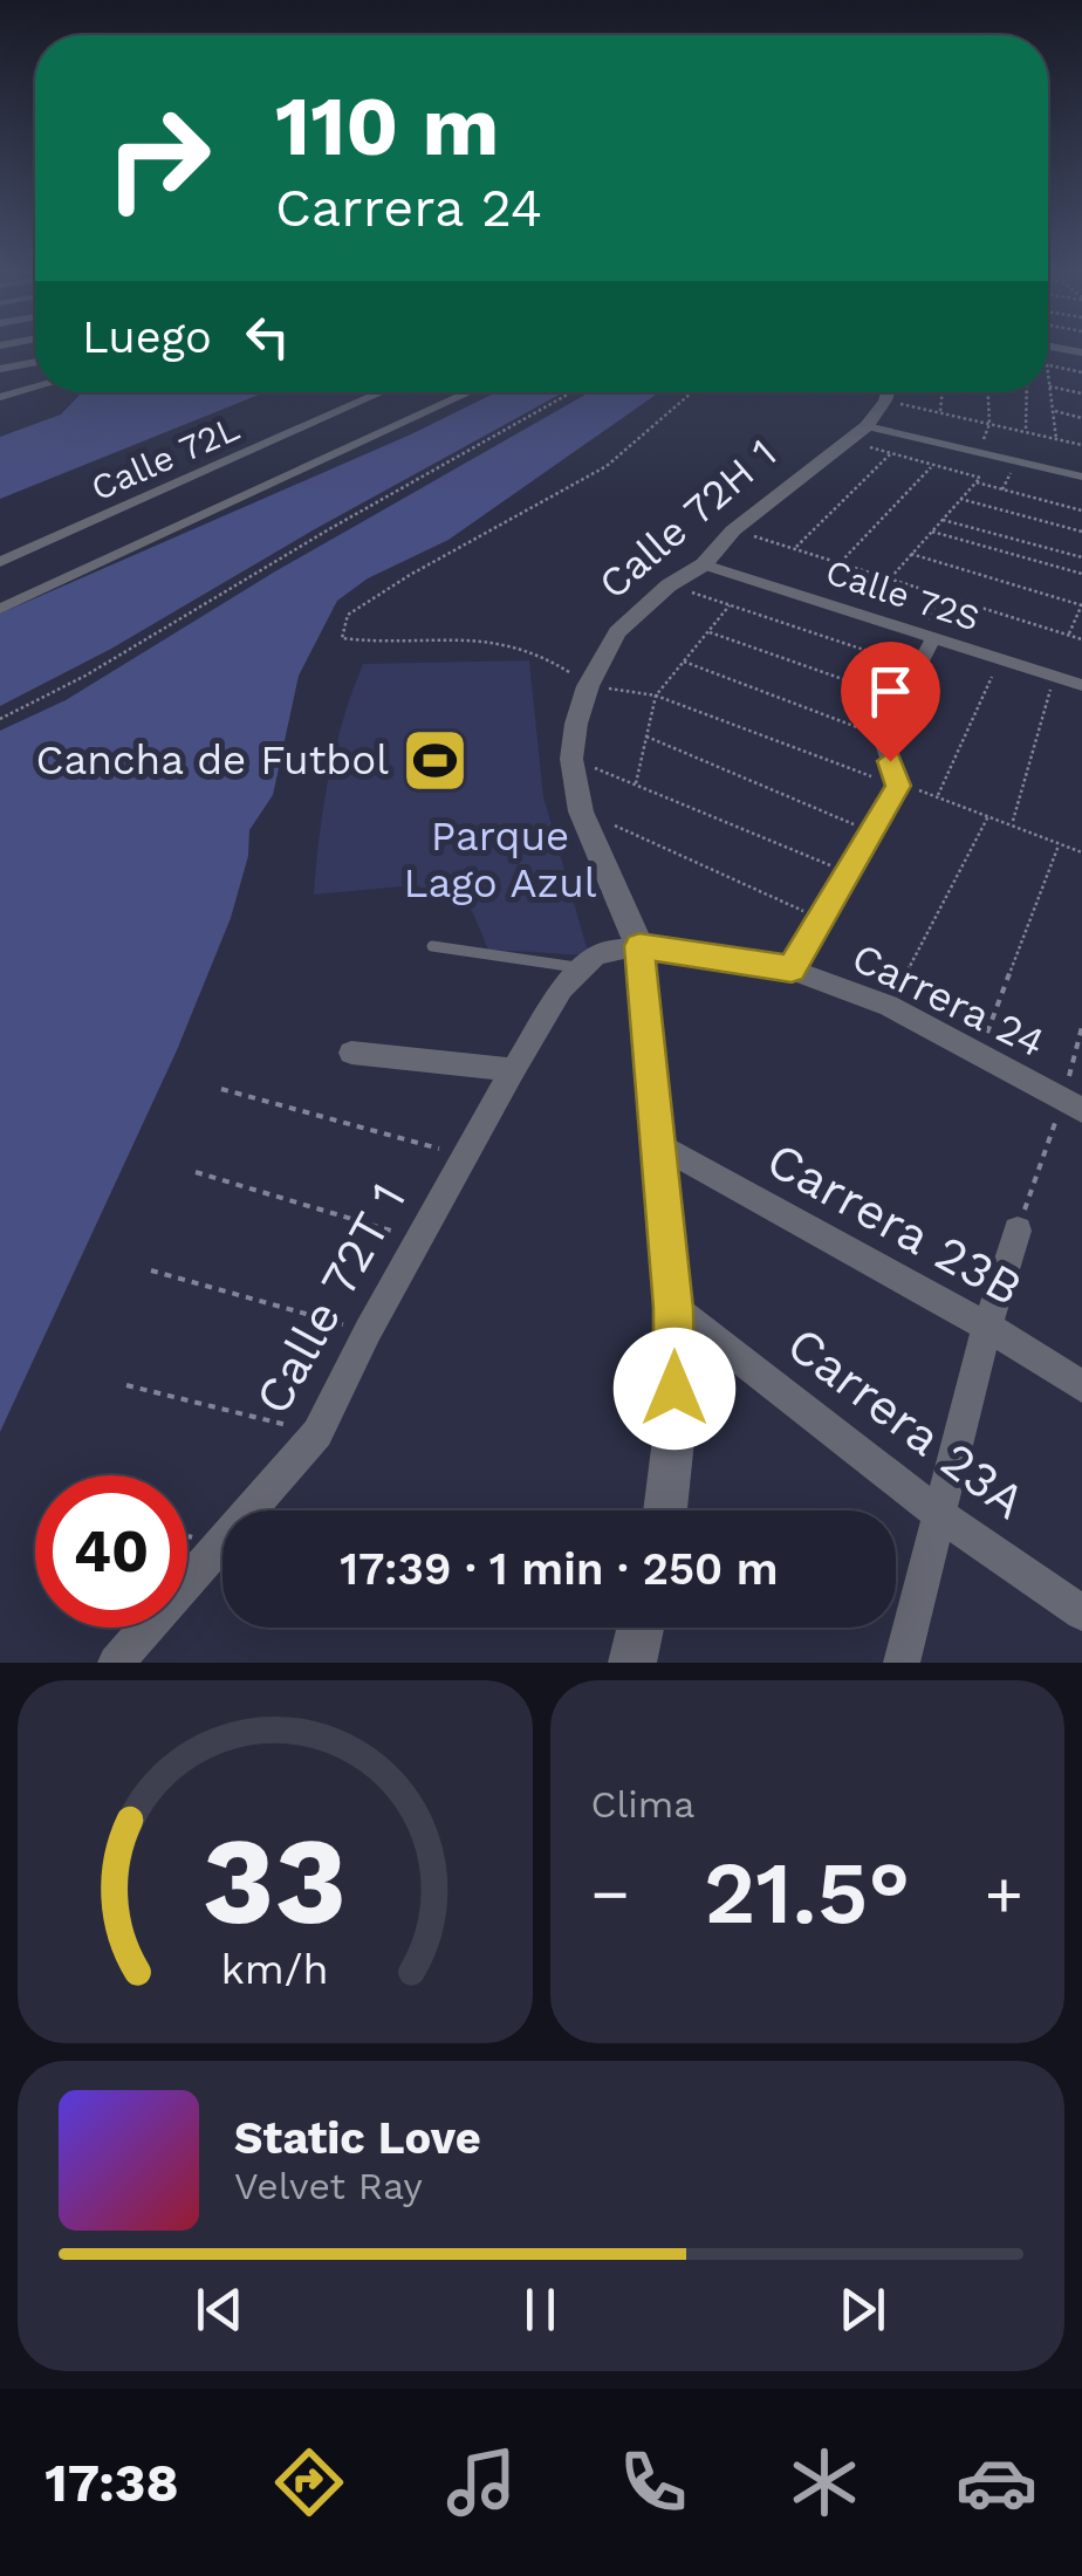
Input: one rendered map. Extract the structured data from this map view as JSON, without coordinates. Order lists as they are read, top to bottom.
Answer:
{
  "streets": {
    "street": [
      "Calle 72L",
      "Calle 72H 1",
      "Calle 72S",
      "Carrera 24",
      "Carrera 23B",
      "Calle 72T 1",
      "Carrera 23A"
    ]
  },
  "crossings": [
    ["Calle 72H 1", "Calle 72S"],
    ["Calle 72H 1", "Carrera 24"],
    ["Calle 72H 1", "Carrera 23B"],
    ["Calle 72H 1", "Carrera 23A"]
  ],
  "parks": ["Parque Lago Azul"],
  "places": {
    "sports": ["Cancha de Futbol"]
  },
  "page": {
    "turn": ["110 m", "Carrera 24"],
    "then": "Luego",
    "limit": "40",
    "trip": "17:39 · 1 min · 250 m",
    "tile": "Clima",
    "heat": ["−", "21.5°", "+"],
    "song": ["Static Love", "Velvet Ray"],
    "tabs": "17:38",
    "gauge": ["33", "km/h"]
  }
}
